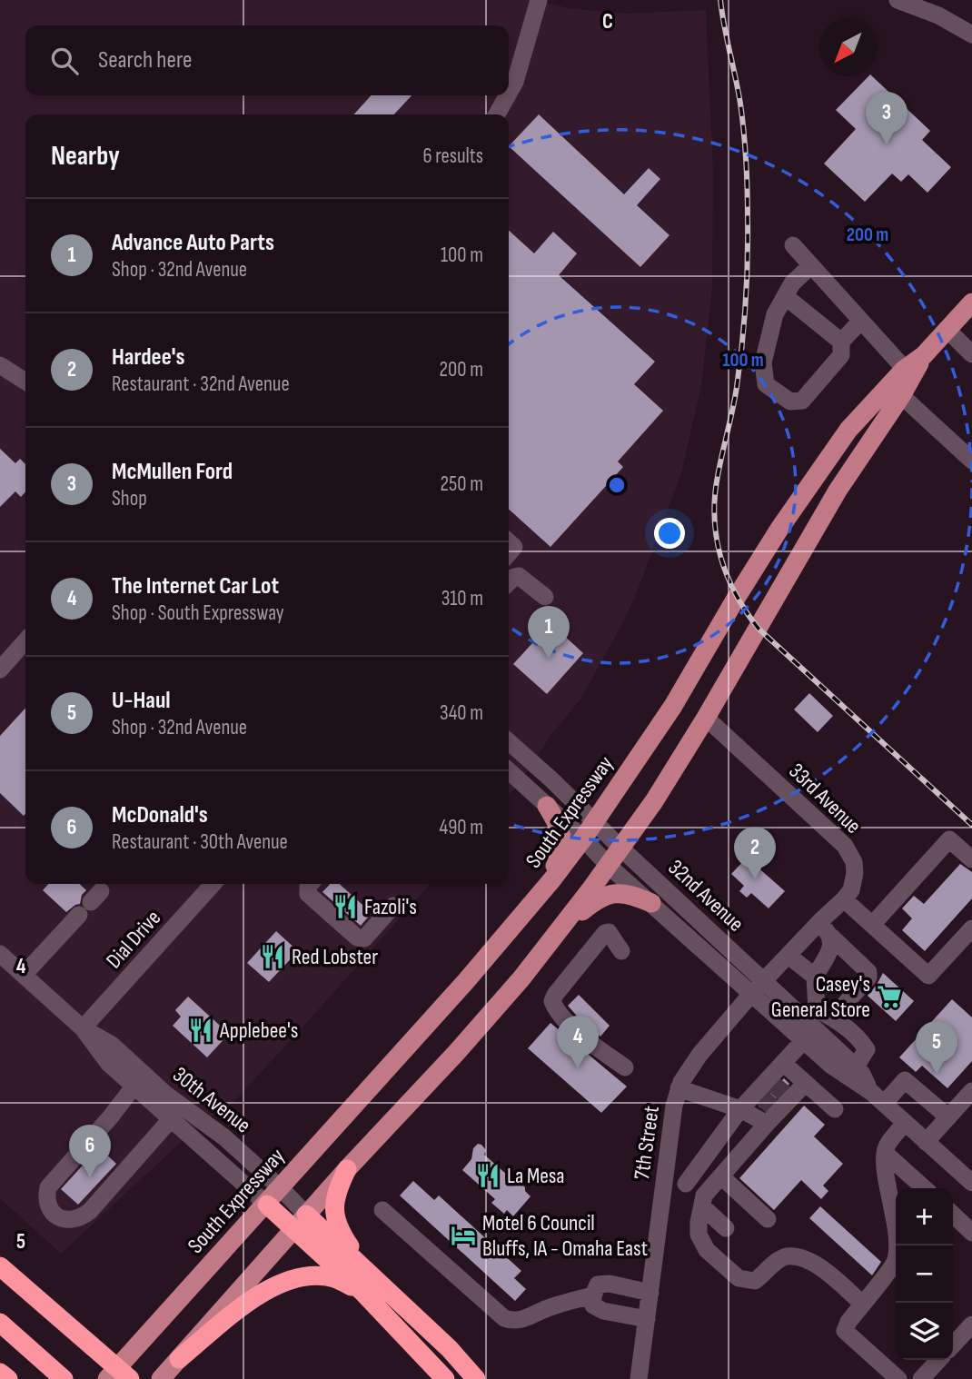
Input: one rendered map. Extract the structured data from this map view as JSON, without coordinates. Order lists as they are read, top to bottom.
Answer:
{
  "streets": {
    "main road": ["South Expressway"],
    "street": [
      "33rd Avenue",
      "32nd Avenue",
      "Dial Drive",
      "30th Avenue",
      "7th Street"
    ]
  },
  "crossings": [
    ["33rd Avenue", "South Expressway"],
    ["33rd Avenue", "32nd Avenue"],
    ["33rd Avenue", "7th Street"],
    ["South Expressway", "32nd Avenue"],
    ["South Expressway", "30th Avenue"],
    ["32nd Avenue", "7th Street"],
    ["Dial Drive", "30th Avenue"]
  ],
  "places": {
    "restaurant": [
      "Fazoli's",
      "Red Lobster",
      "Applebee's",
      "La Mesa"
    ],
    "supermarket": ["Casey's General Store"],
    "hotel": ["Motel 6 Council Bluffs, IA - Omaha East"]
  },
  "north": "bottom left",
  "page": {
    "search": "Search here",
    "pins": [
      "3",
      "1",
      "2",
      "4",
      "5",
      "6"
    ],
    "heading": ["Nearby", "6 results"],
    "list": [
      {
        "mark": "1",
        "name": "Advance Auto Parts",
        "note": "Shop · 32nd Avenue",
        "value": "100 m"
      },
      {
        "mark": "2",
        "name": "Hardee's",
        "note": "Restaurant · 32nd Avenue",
        "value": "200 m"
      },
      {
        "mark": "3",
        "name": "McMullen Ford",
        "note": "Shop",
        "value": "250 m"
      },
      {
        "mark": "4",
        "name": "The Internet Car Lot",
        "note": "Shop · South Expressway",
        "value": "310 m"
      },
      {
        "mark": "5",
        "name": "U-Haul",
        "note": "Shop · 32nd Avenue",
        "value": "340 m"
      },
      {
        "mark": "6",
        "name": "McDonald's",
        "note": "Restaurant · 30th Avenue",
        "value": "490 m"
      }
    ],
    "map_buttons": ["+", "−"]
  },
  "grid": {
    "columns": ["C"],
    "rows": ["4", "5"]
  },
  "rings": ["200 m", "100 m"]
}
